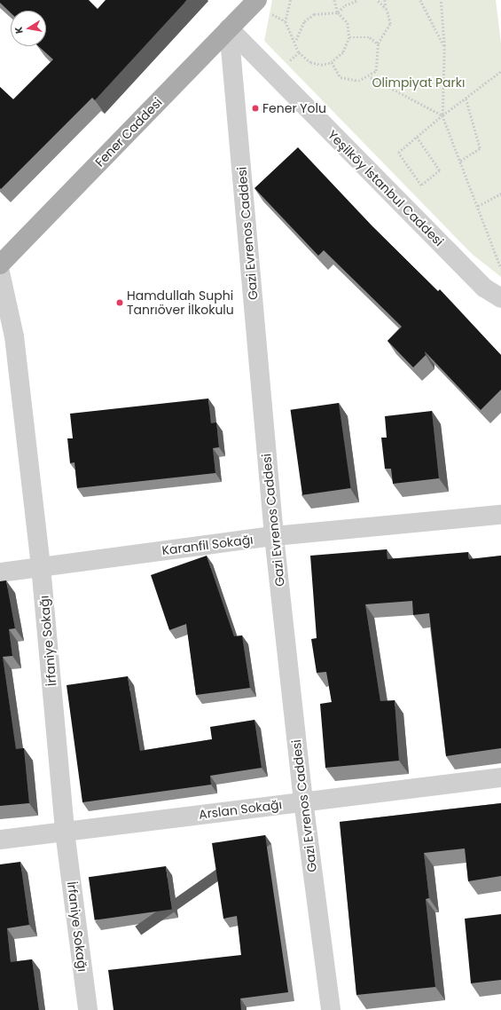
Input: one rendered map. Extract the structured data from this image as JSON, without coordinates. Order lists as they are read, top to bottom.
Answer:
{
  "streets": {
    "main road": ["Fener Caddesi"],
    "street": [
      "Yeşilköy İstanbul Caddesi",
      "Gazi Evrenos Caddesi",
      "Karanfil Sokağı",
      "İrfaniye Sokağı",
      "Arslan Sokağı"
    ]
  },
  "crossings": [
    ["Fener Caddesi", "Yeşilköy İstanbul Caddesi"],
    ["Fener Caddesi", "Gazi Evrenos Caddesi"],
    ["Yeşilköy İstanbul Caddesi", "Gazi Evrenos Caddesi"],
    ["Gazi Evrenos Caddesi", "Karanfil Sokağı"],
    ["Gazi Evrenos Caddesi", "Arslan Sokağı"],
    ["Karanfil Sokağı", "İrfaniye Sokağı"],
    ["İrfaniye Sokağı", "Arslan Sokağı"]
  ],
  "parks": ["Olimpiyat Parkı"],
  "places": ["Fener Yolu", "Hamdullah Suphi Tanrıöver İlkokulu"],
  "north": "left"
}
